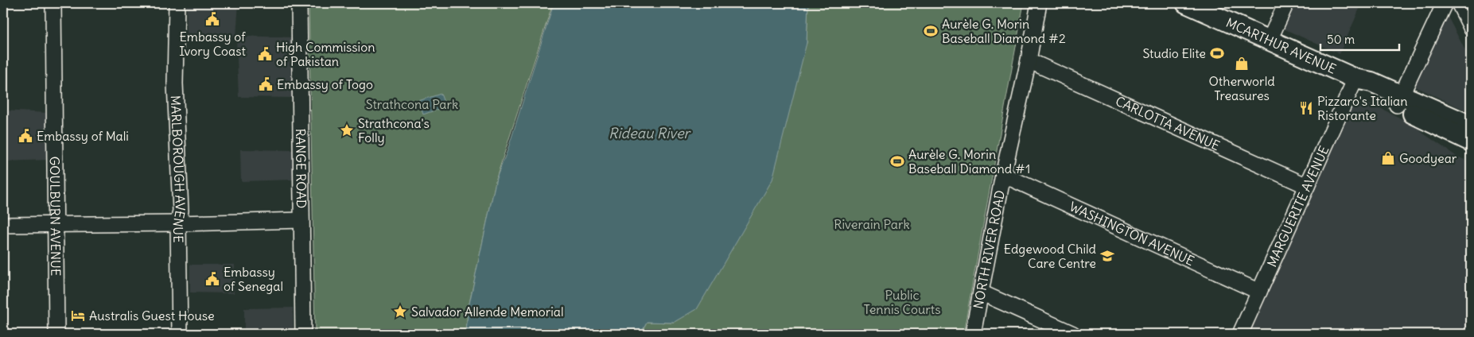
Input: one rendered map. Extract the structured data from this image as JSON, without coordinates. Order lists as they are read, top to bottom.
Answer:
{
  "streets": {
    "main road": ["MCARTHUR AVENUE"],
    "street": [
      "CARLOTTA AVENUE",
      "MARLBOROUGH AVENUE",
      "RANGE ROAD",
      "MARGUERITE AVENUE",
      "GOULBURN AVENUE",
      "WASHINGTON AVENUE",
      "NORTH RIVER ROAD"
    ]
  },
  "crossings": [
    ["MCARTHUR AVENUE", "MARGUERITE AVENUE"],
    ["CARLOTTA AVENUE", "MARGUERITE AVENUE"],
    ["CARLOTTA AVENUE", "NORTH RIVER ROAD"],
    ["MARGUERITE AVENUE", "WASHINGTON AVENUE"],
    ["WASHINGTON AVENUE", "NORTH RIVER ROAD"]
  ],
  "water": ["Rideau River"],
  "parks": ["Strathcona Park", "Riverain Park", "Public Tennis Courts"],
  "places": {
    "public building": [
      "Embassy of Ivory Coast",
      "High Commission of Pakistan",
      "Embassy of Togo",
      "Embassy of Mali",
      "Embassy of Senegal"
    ],
    "sports": ["Aurèle G. Morin Baseball Diamond #2", "Studio Elite", "Aurèle G. Morin Baseball Diamond #1"],
    "shop": ["Otherworld Treasures", "Goodyear"],
    "restaurant": ["Pizzaro's Italian Ristorante"],
    "place": ["Strathcona's Folly", "Salvador Allende Memorial"],
    "school or university": ["Edgewood Child Care Centre"],
    "hotel": ["Australis Guest House"]
  },
  "scale_bar": "50 m"
}
